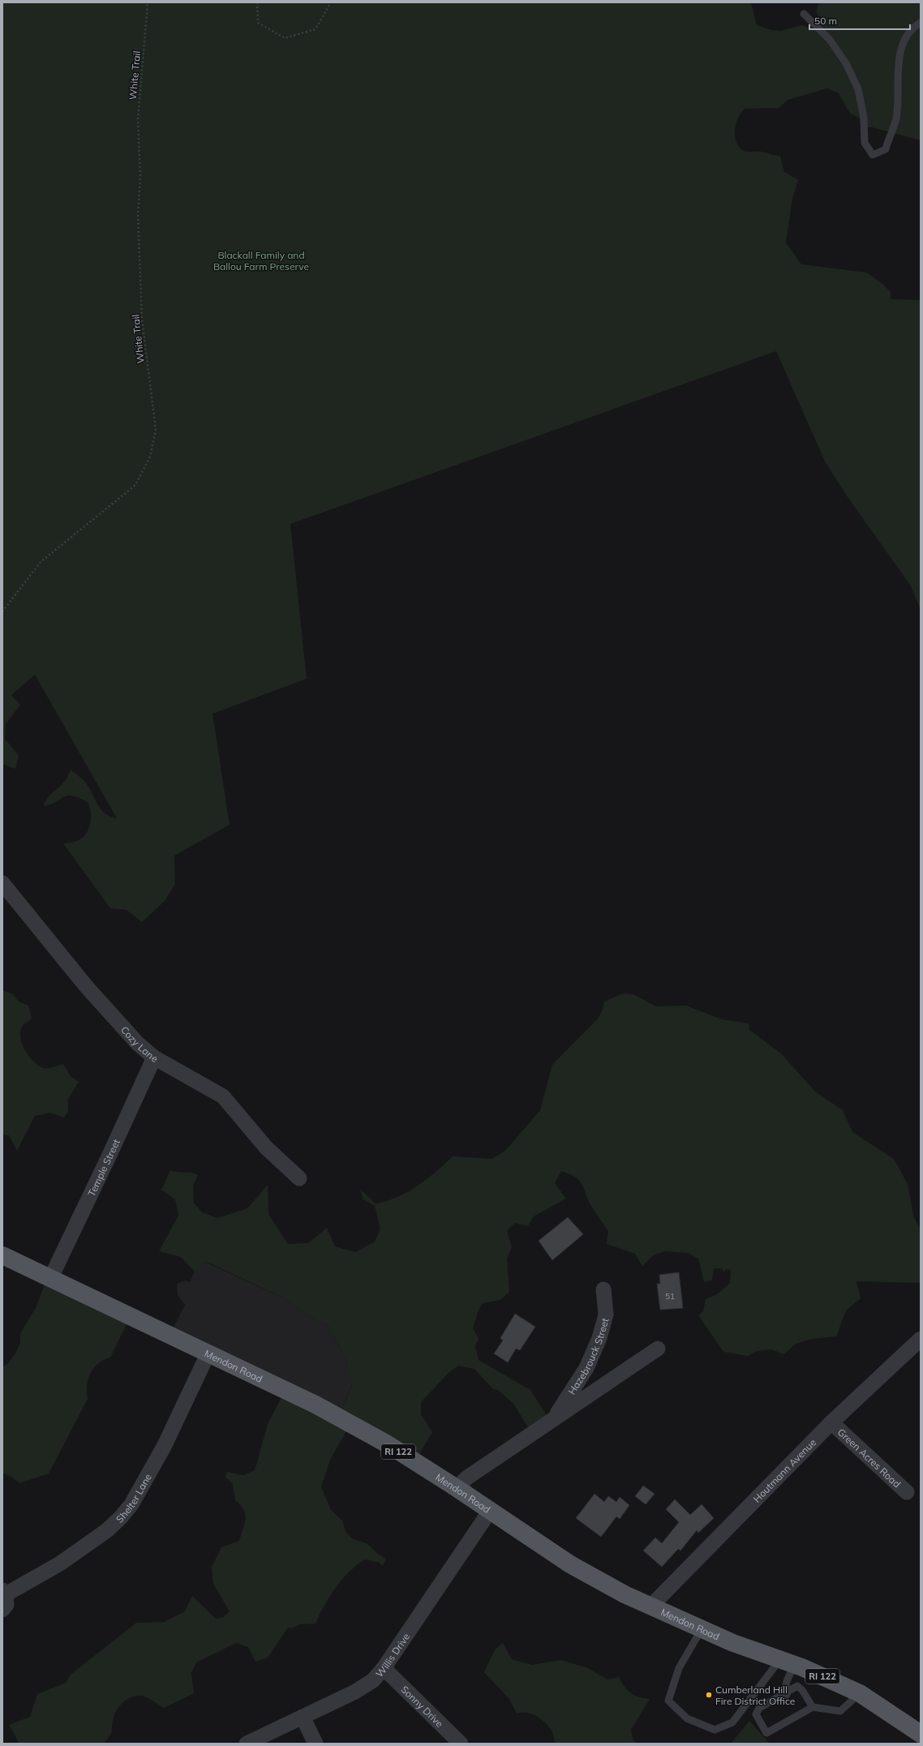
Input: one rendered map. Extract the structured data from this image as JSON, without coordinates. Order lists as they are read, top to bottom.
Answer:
{
  "streets": {
    "main road": ["Mendon Road", "RI 122"],
    "street": [
      "Cozy Lane",
      "Temple Street",
      "Hazebrouck Street",
      "Green Acres Road",
      "Houtmann Avenue",
      "Shelter Lane",
      "Willis Drive",
      "Sonny Drive"
    ],
    "path": ["White Trail"]
  },
  "crossings": [
    ["Cozy Lane", "Temple Street"],
    ["Temple Street", "Mendon Road"],
    ["Hazebrouck Street", "Mendon Road"],
    ["Mendon Road", "Houtmann Avenue"],
    ["Mendon Road", "Shelter Lane"],
    ["Mendon Road", "Willis Drive"],
    ["Green Acres Road", "Houtmann Avenue"],
    ["Willis Drive", "Sonny Drive"]
  ],
  "parks": ["Blackall Family and Ballou Farm Preserve"],
  "places": ["Cumberland Hill Fire District Office"],
  "house_numbers": ["51"],
  "scale_bar": "50 m"
}
